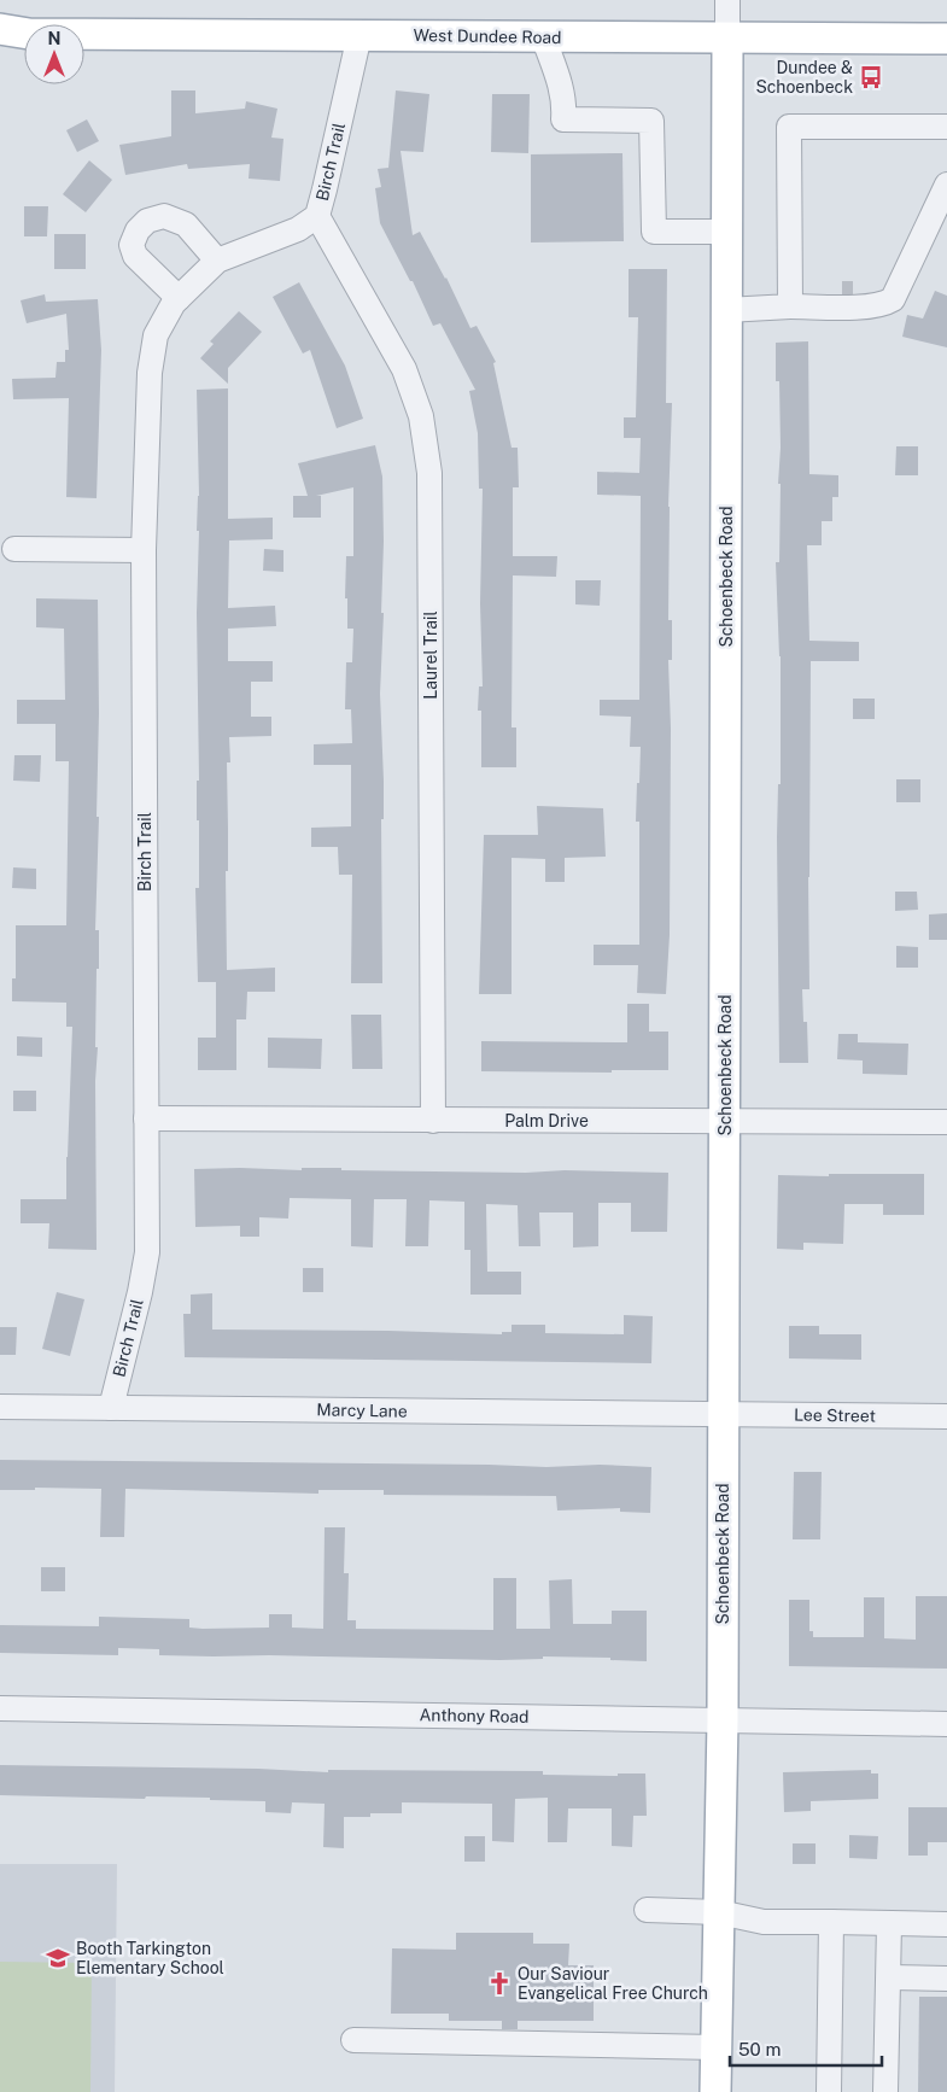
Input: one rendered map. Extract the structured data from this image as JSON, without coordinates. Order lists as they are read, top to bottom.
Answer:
{
  "streets": {
    "main road": ["West Dundee Road", "Schoenbeck Road"],
    "street": [
      "Birch Trail",
      "Laurel Trail",
      "Palm Drive",
      "Marcy Lane",
      "Lee Street",
      "Anthony Road"
    ]
  },
  "crossings": [
    ["West Dundee Road", "Birch Trail"],
    ["West Dundee Road", "Schoenbeck Road"],
    ["Birch Trail", "Laurel Trail"],
    ["Birch Trail", "Palm Drive"],
    ["Birch Trail", "Marcy Lane"],
    ["Schoenbeck Road", "Palm Drive"],
    ["Schoenbeck Road", "Marcy Lane"],
    ["Schoenbeck Road", "Lee Street"],
    ["Schoenbeck Road", "Anthony Road"],
    ["Laurel Trail", "Palm Drive"],
    ["Marcy Lane", "Lee Street"]
  ],
  "places": {
    "bus stop": ["Dundee & Schoenbeck"],
    "school or university": ["Booth Tarkington Elementary School"],
    "church": ["Our Saviour Evangelical Free Church"]
  },
  "scale_bar": "50 m",
  "north": "top"
}
